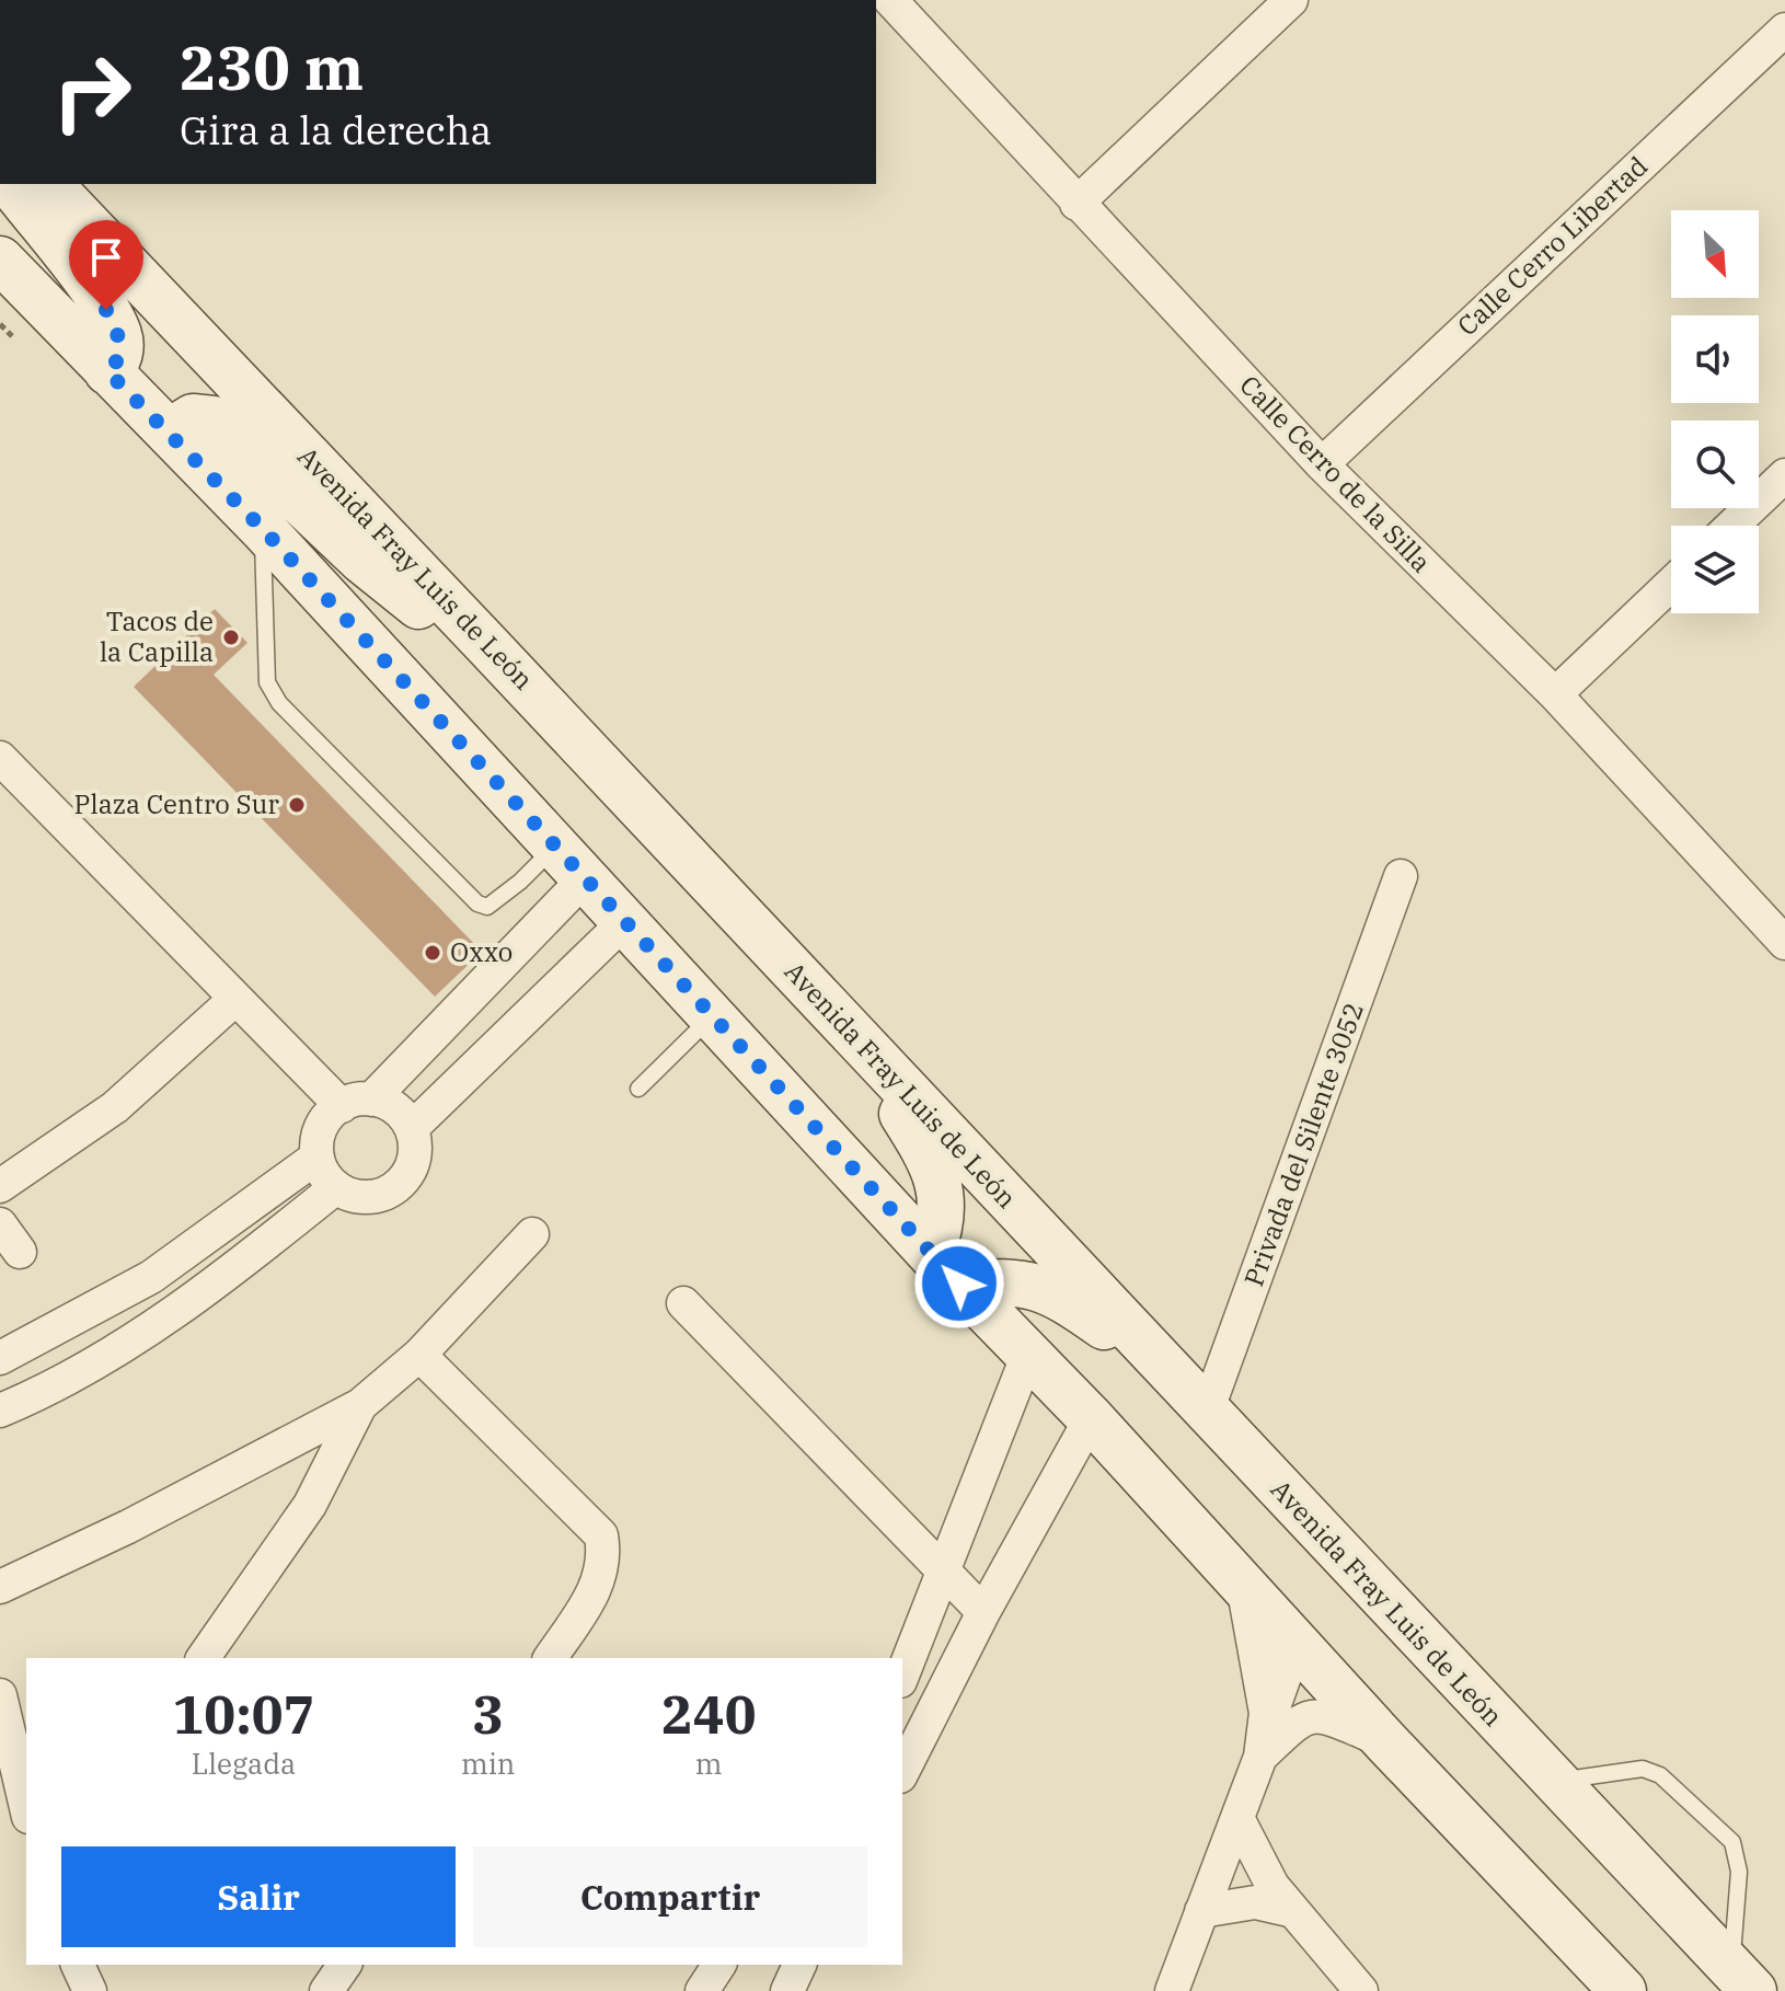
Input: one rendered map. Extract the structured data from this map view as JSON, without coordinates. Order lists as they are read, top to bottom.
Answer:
{
  "streets": {
    "main road": ["Avenida Fray Luis de León"],
    "street": ["Calle Cerro Libertad", "Calle Cerro de la Silla", "Privada del Silente 3052"]
  },
  "crossings": [
    ["Calle Cerro Libertad", "Calle Cerro de la Silla"],
    ["Avenida Fray Luis de León", "Privada del Silente 3052"]
  ],
  "places": ["Tacos de la Capilla", "Plaza Centro Sur", "Oxxo"],
  "north": "bottom right",
  "page": {
    "turn": ["230 m", "Gira a la derecha"],
    "eta": [
      "10:07",
      "Llegada",
      "3",
      "min",
      "240",
      "m"
    ],
    "buttons": ["Salir", "Compartir"]
  }
}
